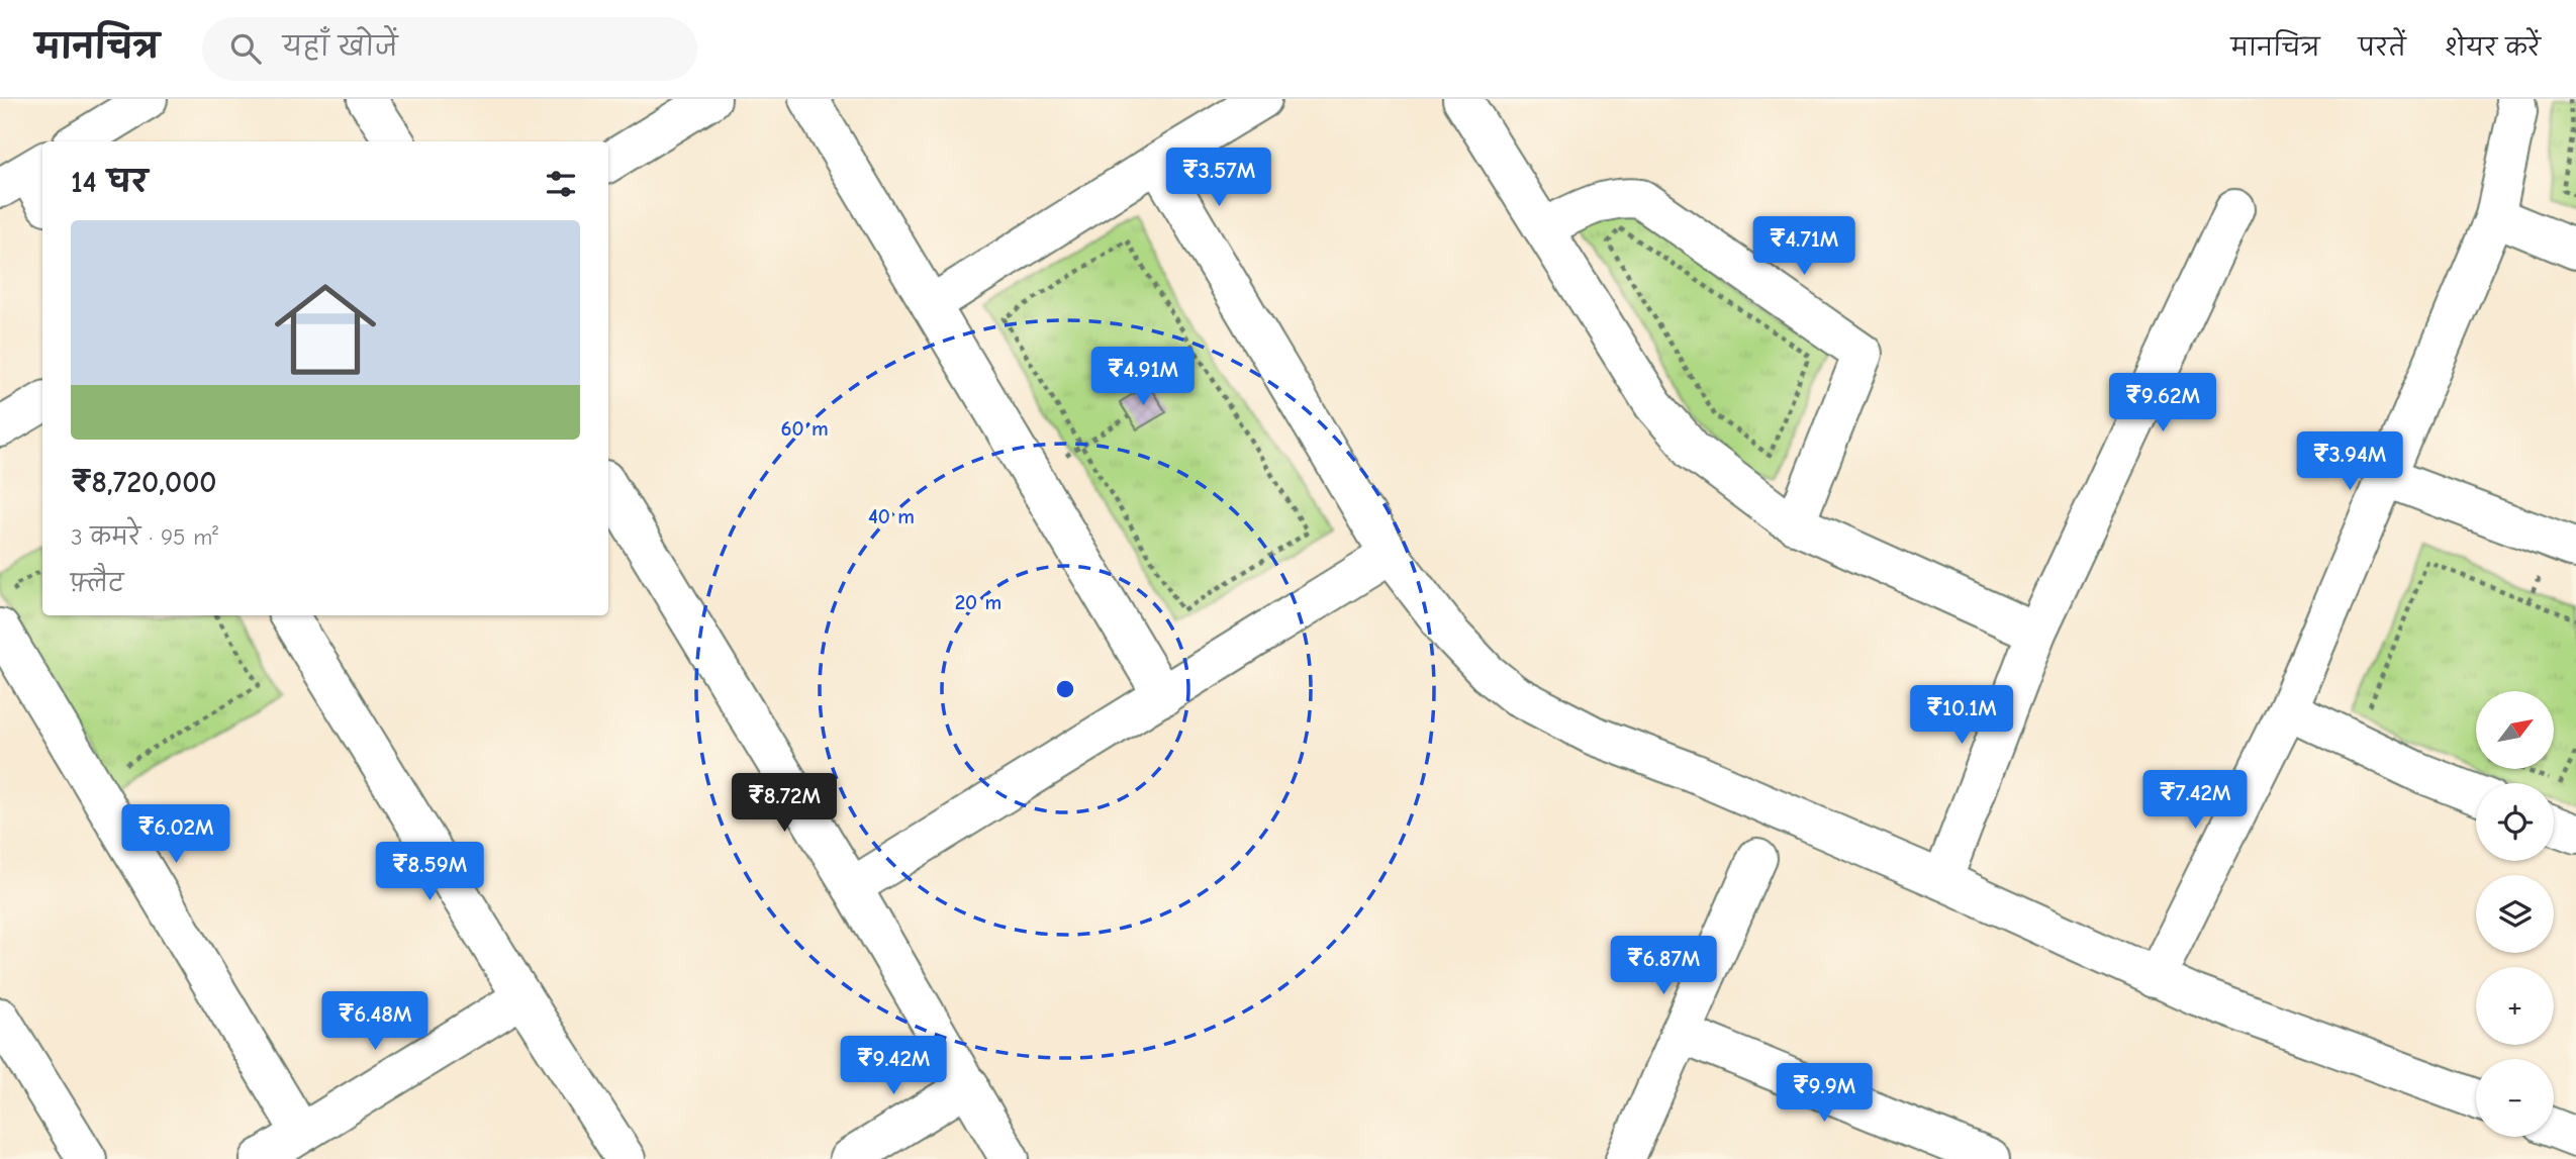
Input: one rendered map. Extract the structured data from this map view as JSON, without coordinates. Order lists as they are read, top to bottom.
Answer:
{
  "north": "top right",
  "page": {
    "header": "मानचित्र",
    "search": "यहाँ खोजें",
    "nav": ["मानचित्र", "परतें", "शेयर करें"],
    "heading": "14 घर",
    "price": [
      "₹3.57M",
      "₹4.71M",
      "₹4.91M",
      "₹9.62M",
      "₹3.94M",
      "₹10.1M",
      "₹7.42M",
      "₹8.72M",
      "₹6.02M",
      "₹8.59M",
      "₹6.87M",
      "₹6.48M",
      "₹9.42M",
      "₹9.9M"
    ],
    "list": [
      {
        "name": "₹8,720,000",
        "note": "3 कमरे · 95 m² · फ़्लैट"
      }
    ],
    "map_buttons": ["+", "−"]
  },
  "rings": ["60 m", "40 m", "20 m"]
}
